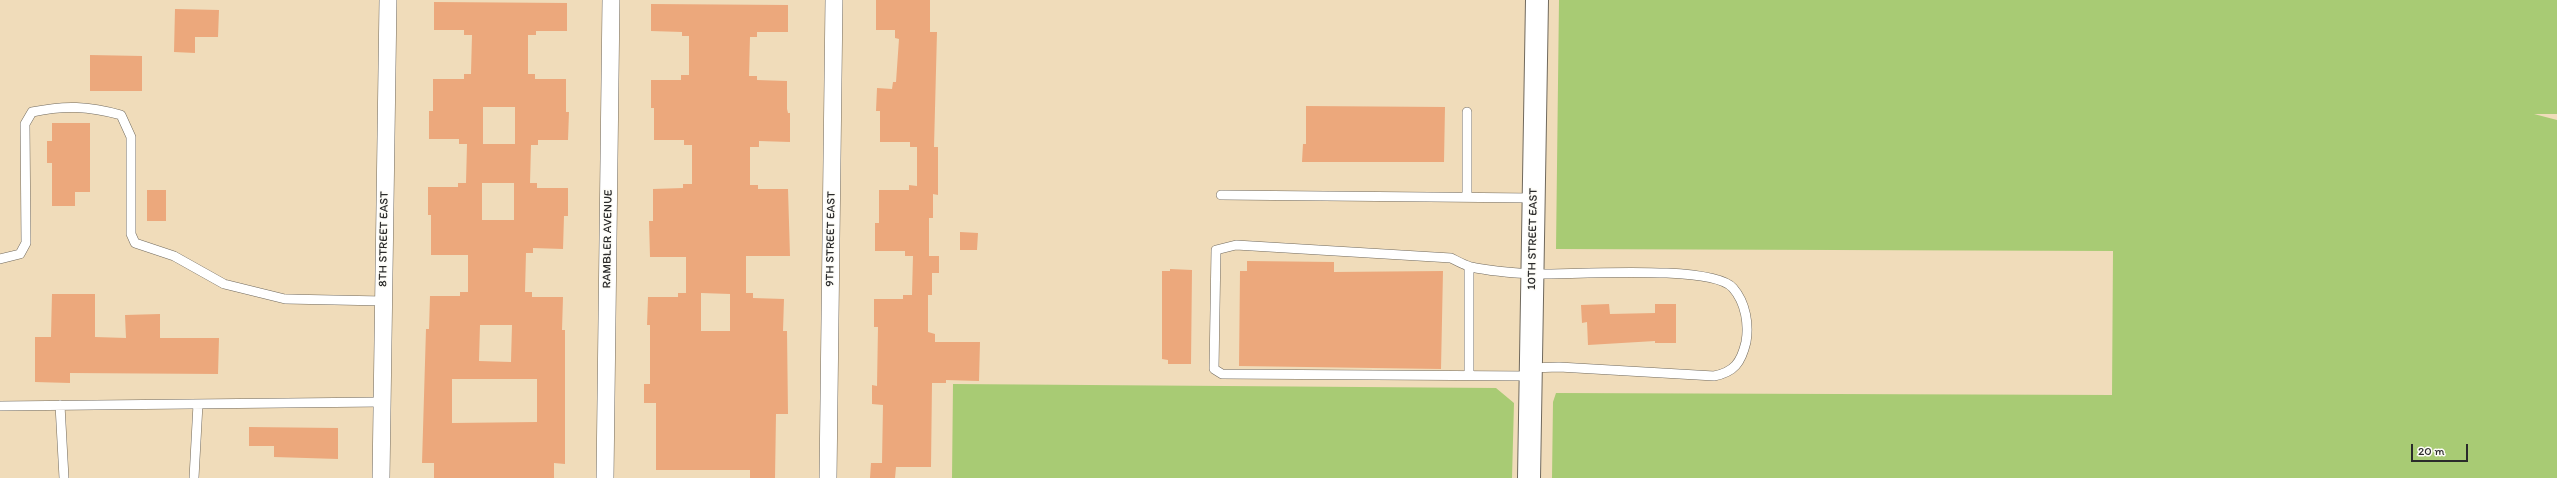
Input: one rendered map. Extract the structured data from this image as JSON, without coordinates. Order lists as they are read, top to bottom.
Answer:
{
  "streets": {
    "main road": ["10TH STREET EAST"],
    "street": ["8TH STREET EAST", "RAMBLER AVENUE", "9TH STREET EAST"]
  },
  "scale_bar": "20 m"
}
